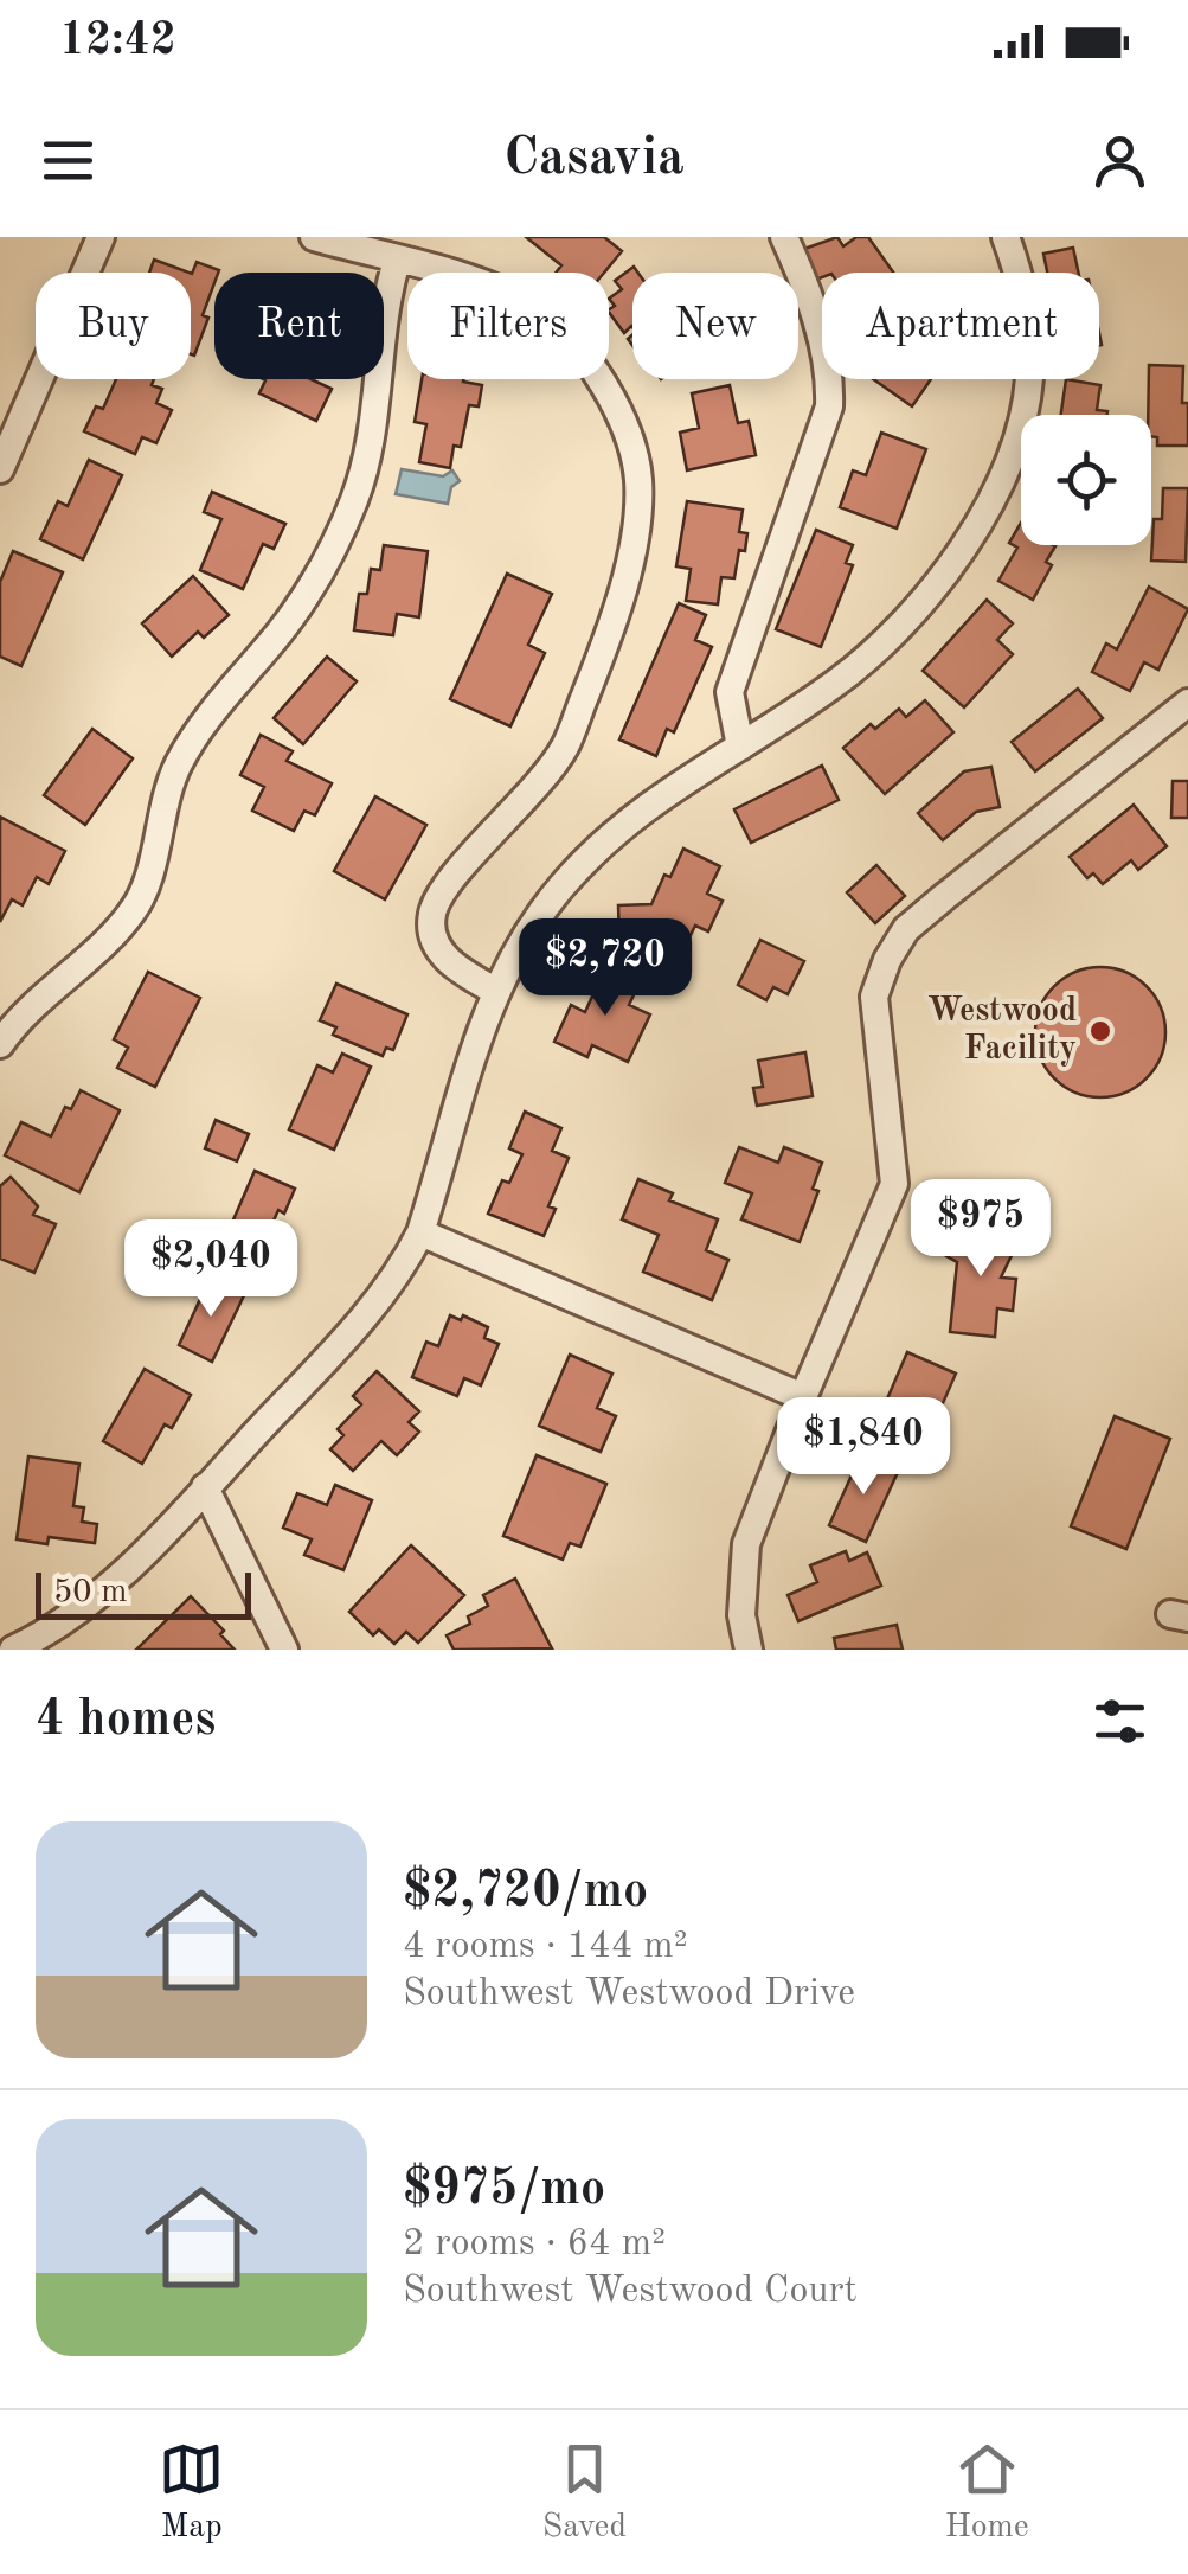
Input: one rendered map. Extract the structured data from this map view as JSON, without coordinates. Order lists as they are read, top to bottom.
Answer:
{
  "places": ["Westwood Facility"],
  "scale_bar": "50 m",
  "page": {
    "status": "12:42",
    "header": "Casavia",
    "chip": [
      "Buy",
      "Rent",
      "Filters",
      "New",
      "Apartment"
    ],
    "price": [
      "$2,720",
      "$975",
      "$2,040",
      "$1,840"
    ],
    "scale": "50 m",
    "heading": "4 homes",
    "list": [
      {
        "name": "$2,720/mo",
        "note": "4 rooms · 144 m² · Southwest Westwood Drive"
      },
      {
        "name": "$975/mo",
        "note": "2 rooms · 64 m² · Southwest Westwood Court"
      }
    ],
    "tabs": ["Map", "Saved", "Home"]
  }
}
